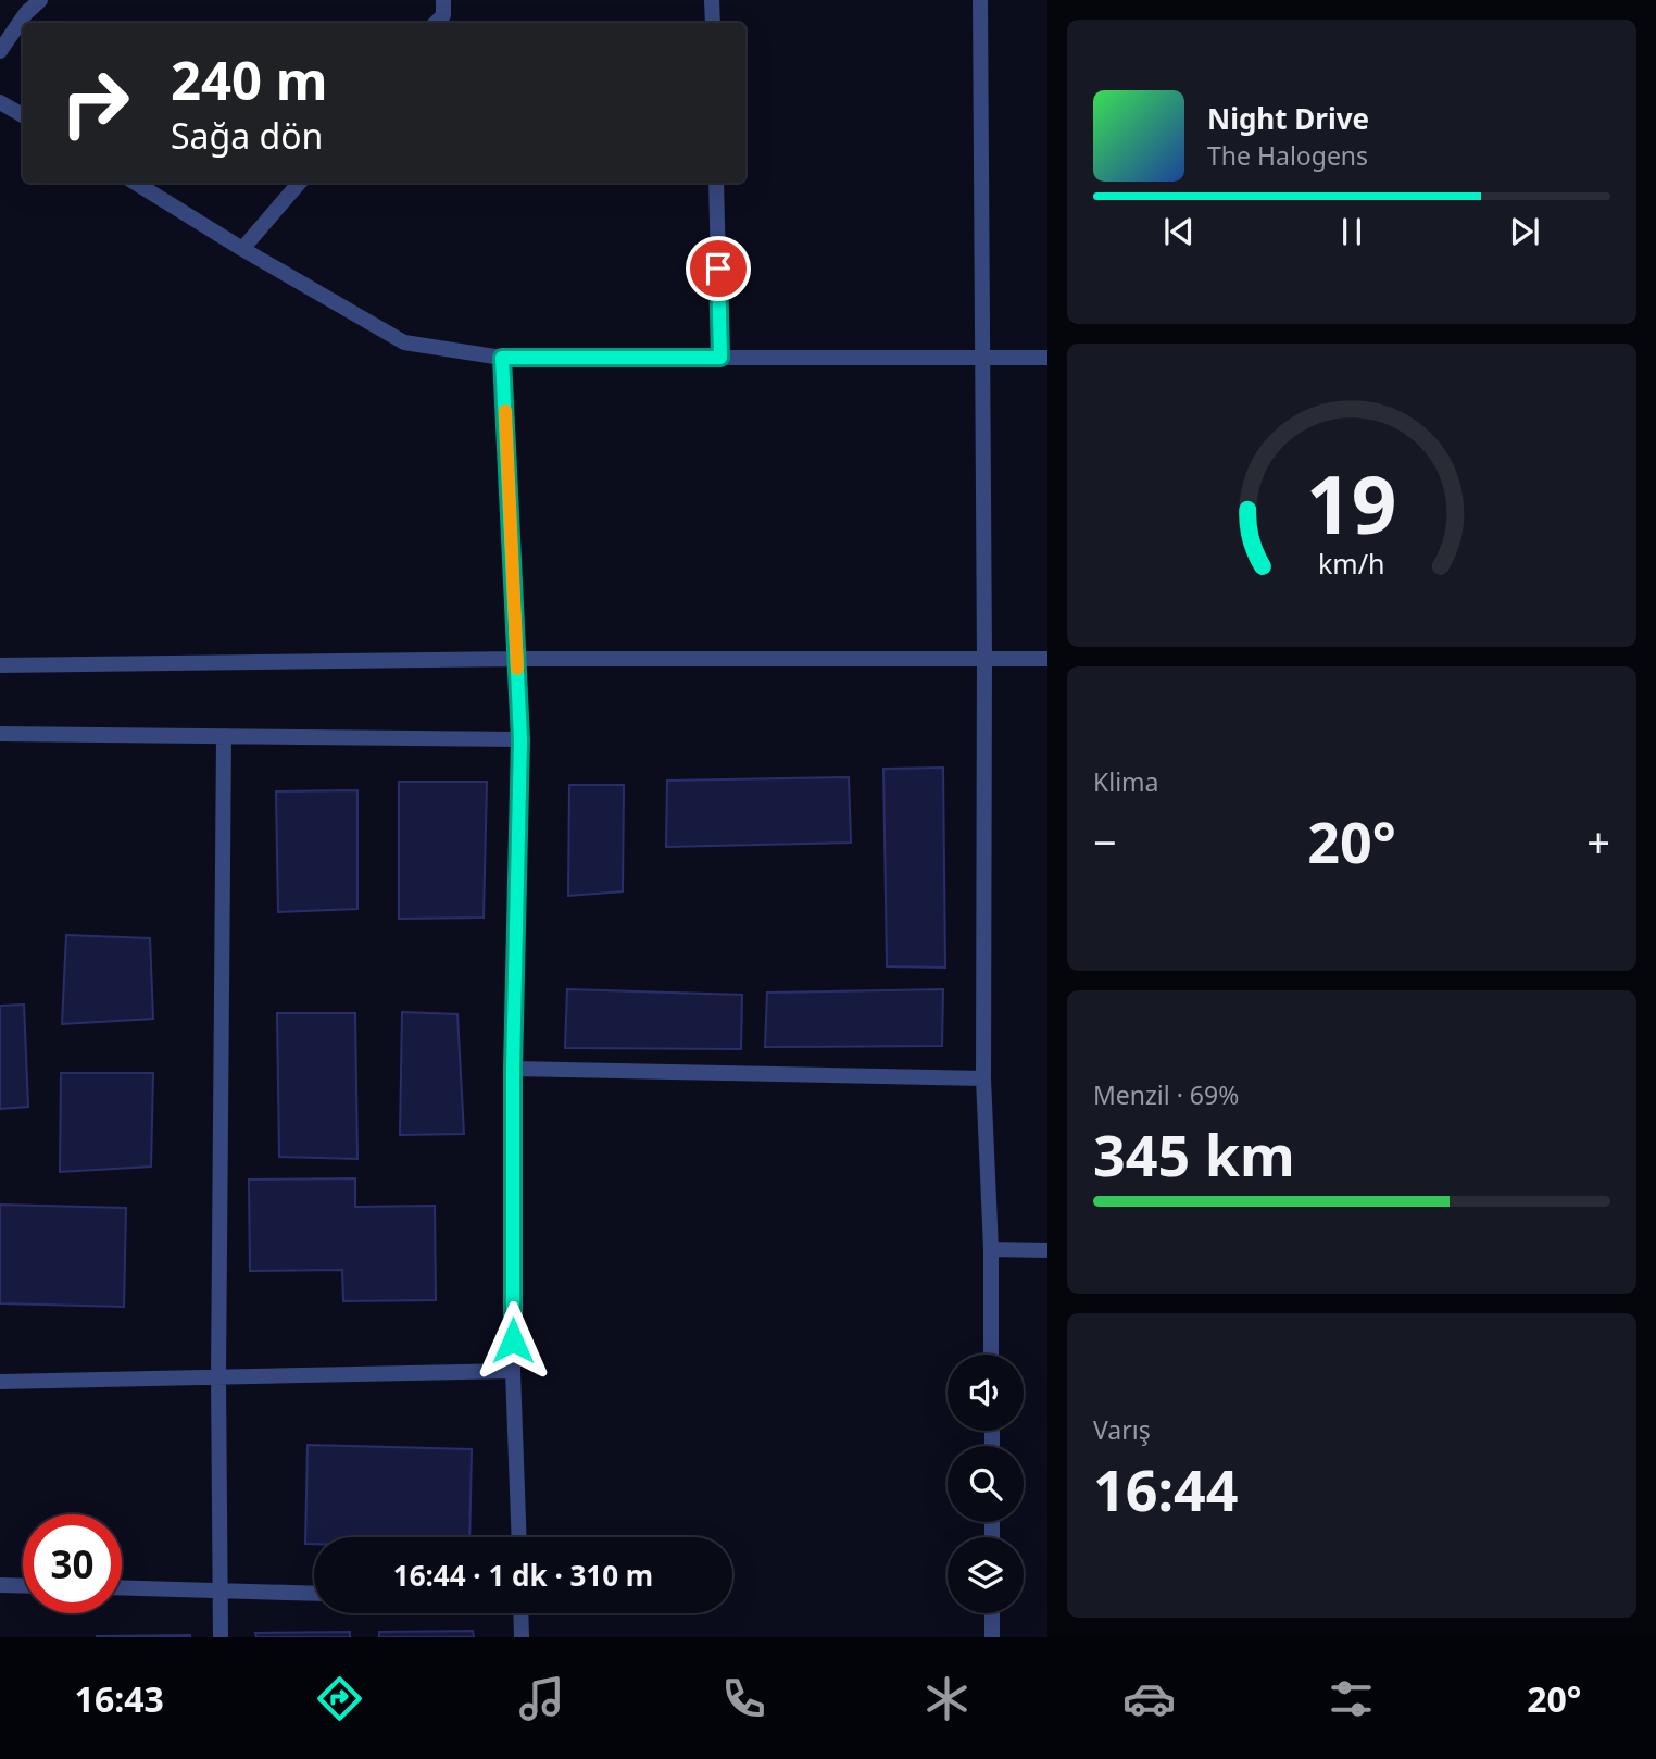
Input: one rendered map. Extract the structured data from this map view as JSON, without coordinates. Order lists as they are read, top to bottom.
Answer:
{
  "page": {
    "turn": ["240 m", "Sağa dön"],
    "song": ["Night Drive", "The Halogens"],
    "tile": [
      "Klima",
      ["Menzil · 69%", "345 km"],
      ["Varış", "16:44"]
    ],
    "heat": ["−", "20°", "+"],
    "limit": "30",
    "trip": "16:44 · 1 dk · 310 m",
    "tabs": ["16:43", "20°"],
    "gauge": ["19", "km/h"]
  }
}
